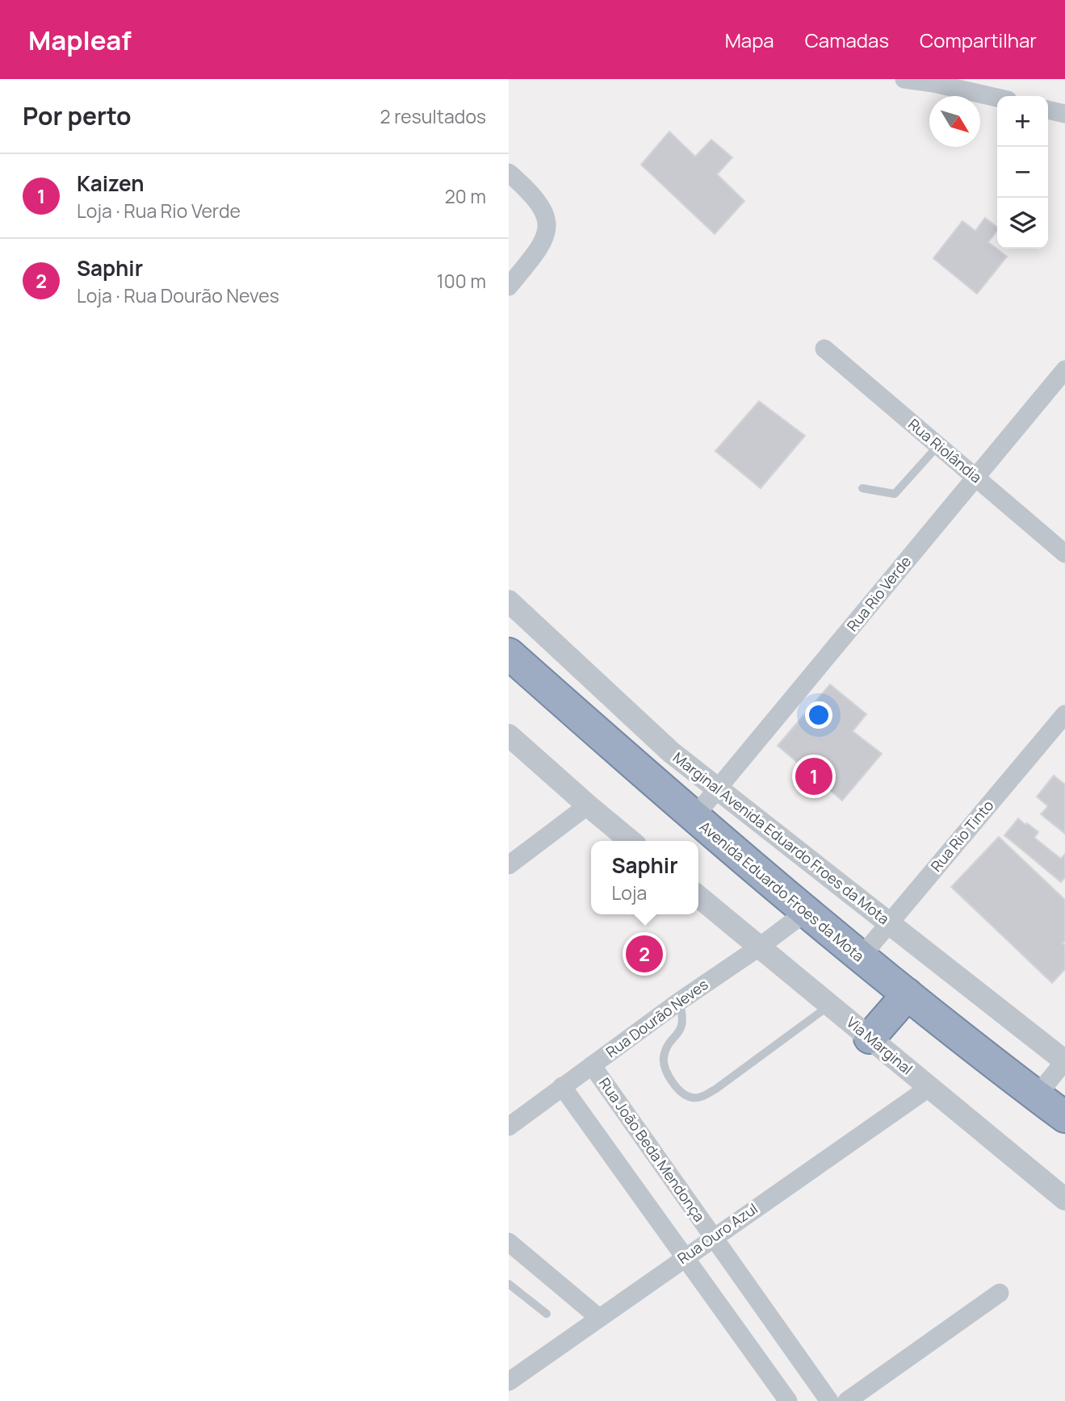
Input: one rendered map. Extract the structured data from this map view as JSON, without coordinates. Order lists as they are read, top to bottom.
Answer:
{
  "streets": {
    "highway": ["Avenida Eduardo Froes da Mota"],
    "street": [
      "Rua Riolândia",
      "Rua Rio Verde",
      "Rua Rio Tinto",
      "Marginal Avenida Eduardo Froes da Mota",
      "Rua Dourão Neves",
      "Via Marginal",
      "Rua João Beda Mendonça",
      "Rua Ouro Azul"
    ]
  },
  "crossings": [
    ["Rua Riolândia", "Rua Rio Verde"],
    ["Rua Rio Verde", "Marginal Avenida Eduardo Froes da Mota"],
    ["Rua Rio Verde", "Avenida Eduardo Froes da Mota"],
    ["Rua Rio Tinto", "Marginal Avenida Eduardo Froes da Mota"],
    ["Rua Rio Tinto", "Avenida Eduardo Froes da Mota"],
    ["Avenida Eduardo Froes da Mota", "Rua Dourão Neves"],
    ["Rua Dourão Neves", "Via Marginal"],
    ["Rua Dourão Neves", "Rua João Beda Mendonça"],
    ["Via Marginal", "Rua Ouro Azul"],
    ["Rua João Beda Mendonça", "Rua Ouro Azul"]
  ],
  "north": "bottom right",
  "page": {
    "header": "Mapleaf",
    "nav": ["Mapa", "Camadas", "Compartilhar"],
    "heading": ["Por perto", "2 resultados"],
    "map_buttons": ["+", "−"],
    "list": [
      {
        "mark": "1",
        "name": "Kaizen",
        "note": "Loja · Rua Rio Verde",
        "value": "20 m"
      },
      {
        "mark": "2",
        "name": "Saphir",
        "note": "Loja · Rua Dourão Neves",
        "value": "100 m"
      }
    ],
    "pins": ["1", "2"],
    "popup": ["Saphir", "Loja"]
  }
}
